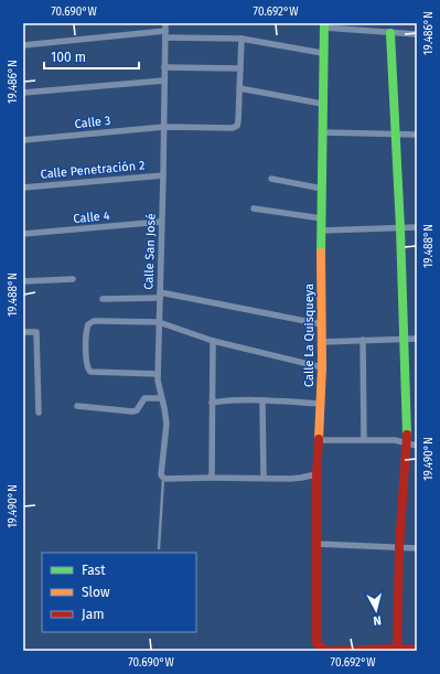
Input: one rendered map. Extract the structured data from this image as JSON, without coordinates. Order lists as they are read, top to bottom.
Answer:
{
  "streets": {
    "street": [
      "Calle 3",
      "Calle Penetración 2",
      "Calle 4",
      "Calle San José",
      "Calle La Quisqueya"
    ]
  },
  "crossings": [
    ["Calle 3", "Calle San José"],
    ["Calle Penetración 2", "Calle San José"],
    ["Calle 4", "Calle San José"]
  ],
  "legend": ["Fast", "Slow", "Jam"],
  "scale_bar": "100 m",
  "north": "bottom",
  "coordinates": [
    "70.690°W",
    "70.692°W",
    "19.486°N",
    "19.488°N",
    "19.490°N"
  ]
}
